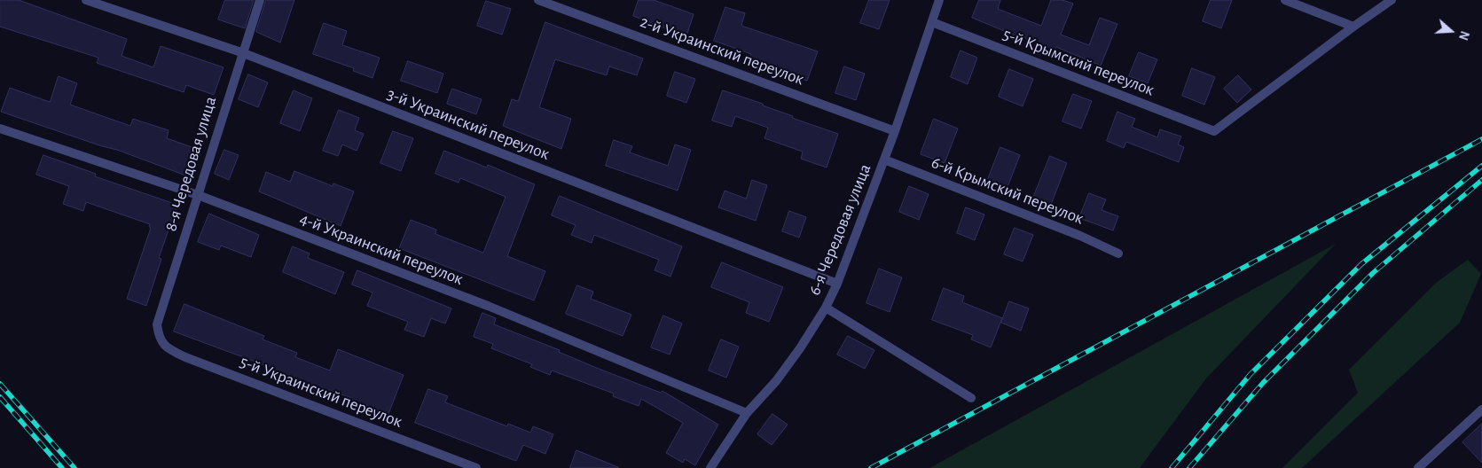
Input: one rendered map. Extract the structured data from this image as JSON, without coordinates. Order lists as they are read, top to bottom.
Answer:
{
  "streets": {
    "street": [
      "2-й Украинский переулок",
      "5-й Крымский переулок",
      "3-й Украинский переулок",
      "8-я Чередовая улица",
      "6-й Крымский переулок",
      "6-я Чередовая улица",
      "4-й Украинский переулок",
      "5-й Украинский переулок"
    ]
  },
  "crossings": [
    ["2-й Украинский переулок", "6-я Чередовая улица"],
    ["5-й Крымский переулок", "6-я Чередовая улица"],
    ["3-й Украинский переулок", "8-я Чередовая улица"],
    ["3-й Украинский переулок", "6-я Чередовая улица"],
    ["8-я Чередовая улица", "4-й Украинский переулок"],
    ["8-я Чередовая улица", "5-й Украинский переулок"],
    ["6-й Крымский переулок", "6-я Чередовая улица"],
    ["6-я Чередовая улица", "4-й Украинский переулок"]
  ],
  "north": "right"
}
